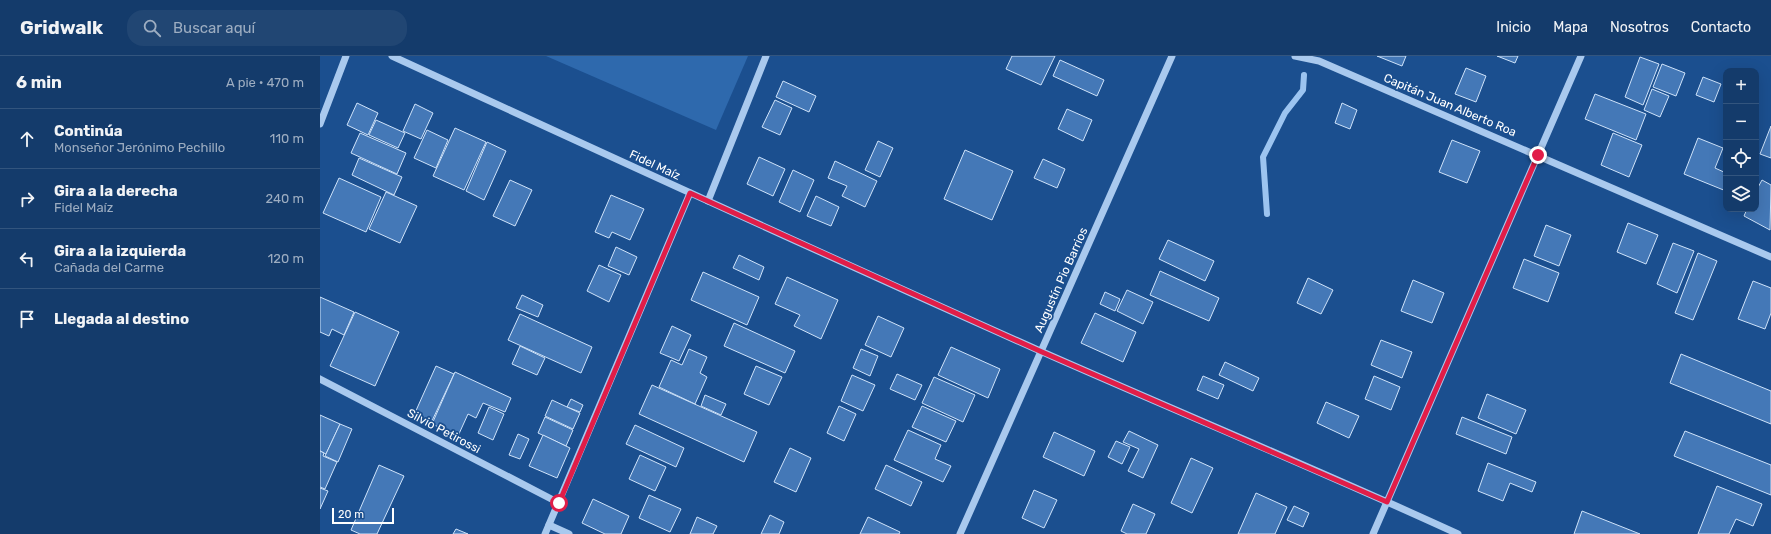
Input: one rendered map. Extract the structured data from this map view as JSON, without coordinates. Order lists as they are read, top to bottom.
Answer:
{
  "streets": {
    "street": [
      "Capitán Juan Alberto Roa",
      "Fidel Maíz",
      "Augustín Pio Barrios",
      "Silvio Petirossi"
    ]
  },
  "crossings": [
    ["Fidel Maíz", "Augustín Pio Barrios"]
  ],
  "scale_bar": "20 m",
  "page": {
    "header": "Gridwalk",
    "search": "Buscar aquí",
    "nav": [
      "Inicio",
      "Mapa",
      "Nosotros",
      "Contacto"
    ],
    "heading": ["6 min", "A pie · 470 m"],
    "map_buttons": ["+", "−"],
    "list": [
      ["Continúa", "Monseñor Jerónimo Pechillo", "110 m"],
      ["Gira a la derecha", "Fidel Maíz", "240 m"],
      ["Gira a la izquierda", "Cañada del Carme", "120 m"],
      "Llegada al destino"
    ],
    "scale": "20 m"
  }
}
